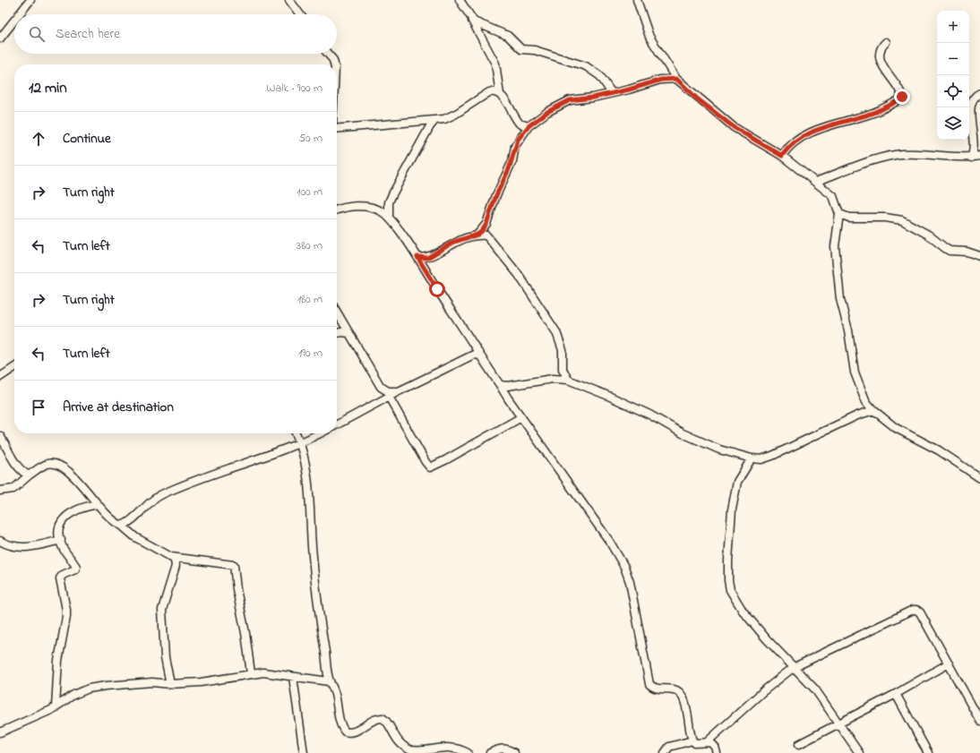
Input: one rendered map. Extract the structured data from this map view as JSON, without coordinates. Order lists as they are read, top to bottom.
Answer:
{
  "page": {
    "map_buttons": ["+", "−"],
    "search": "Search here",
    "heading": ["12 min", "Walk · 900 m"],
    "list": [
      ["Continue", "50 m"],
      ["Turn right", "100 m"],
      ["Turn left", "380 m"],
      ["Turn right", "180 m"],
      ["Turn left", "190 m"],
      "Arrive at destination"
    ]
  }
}
